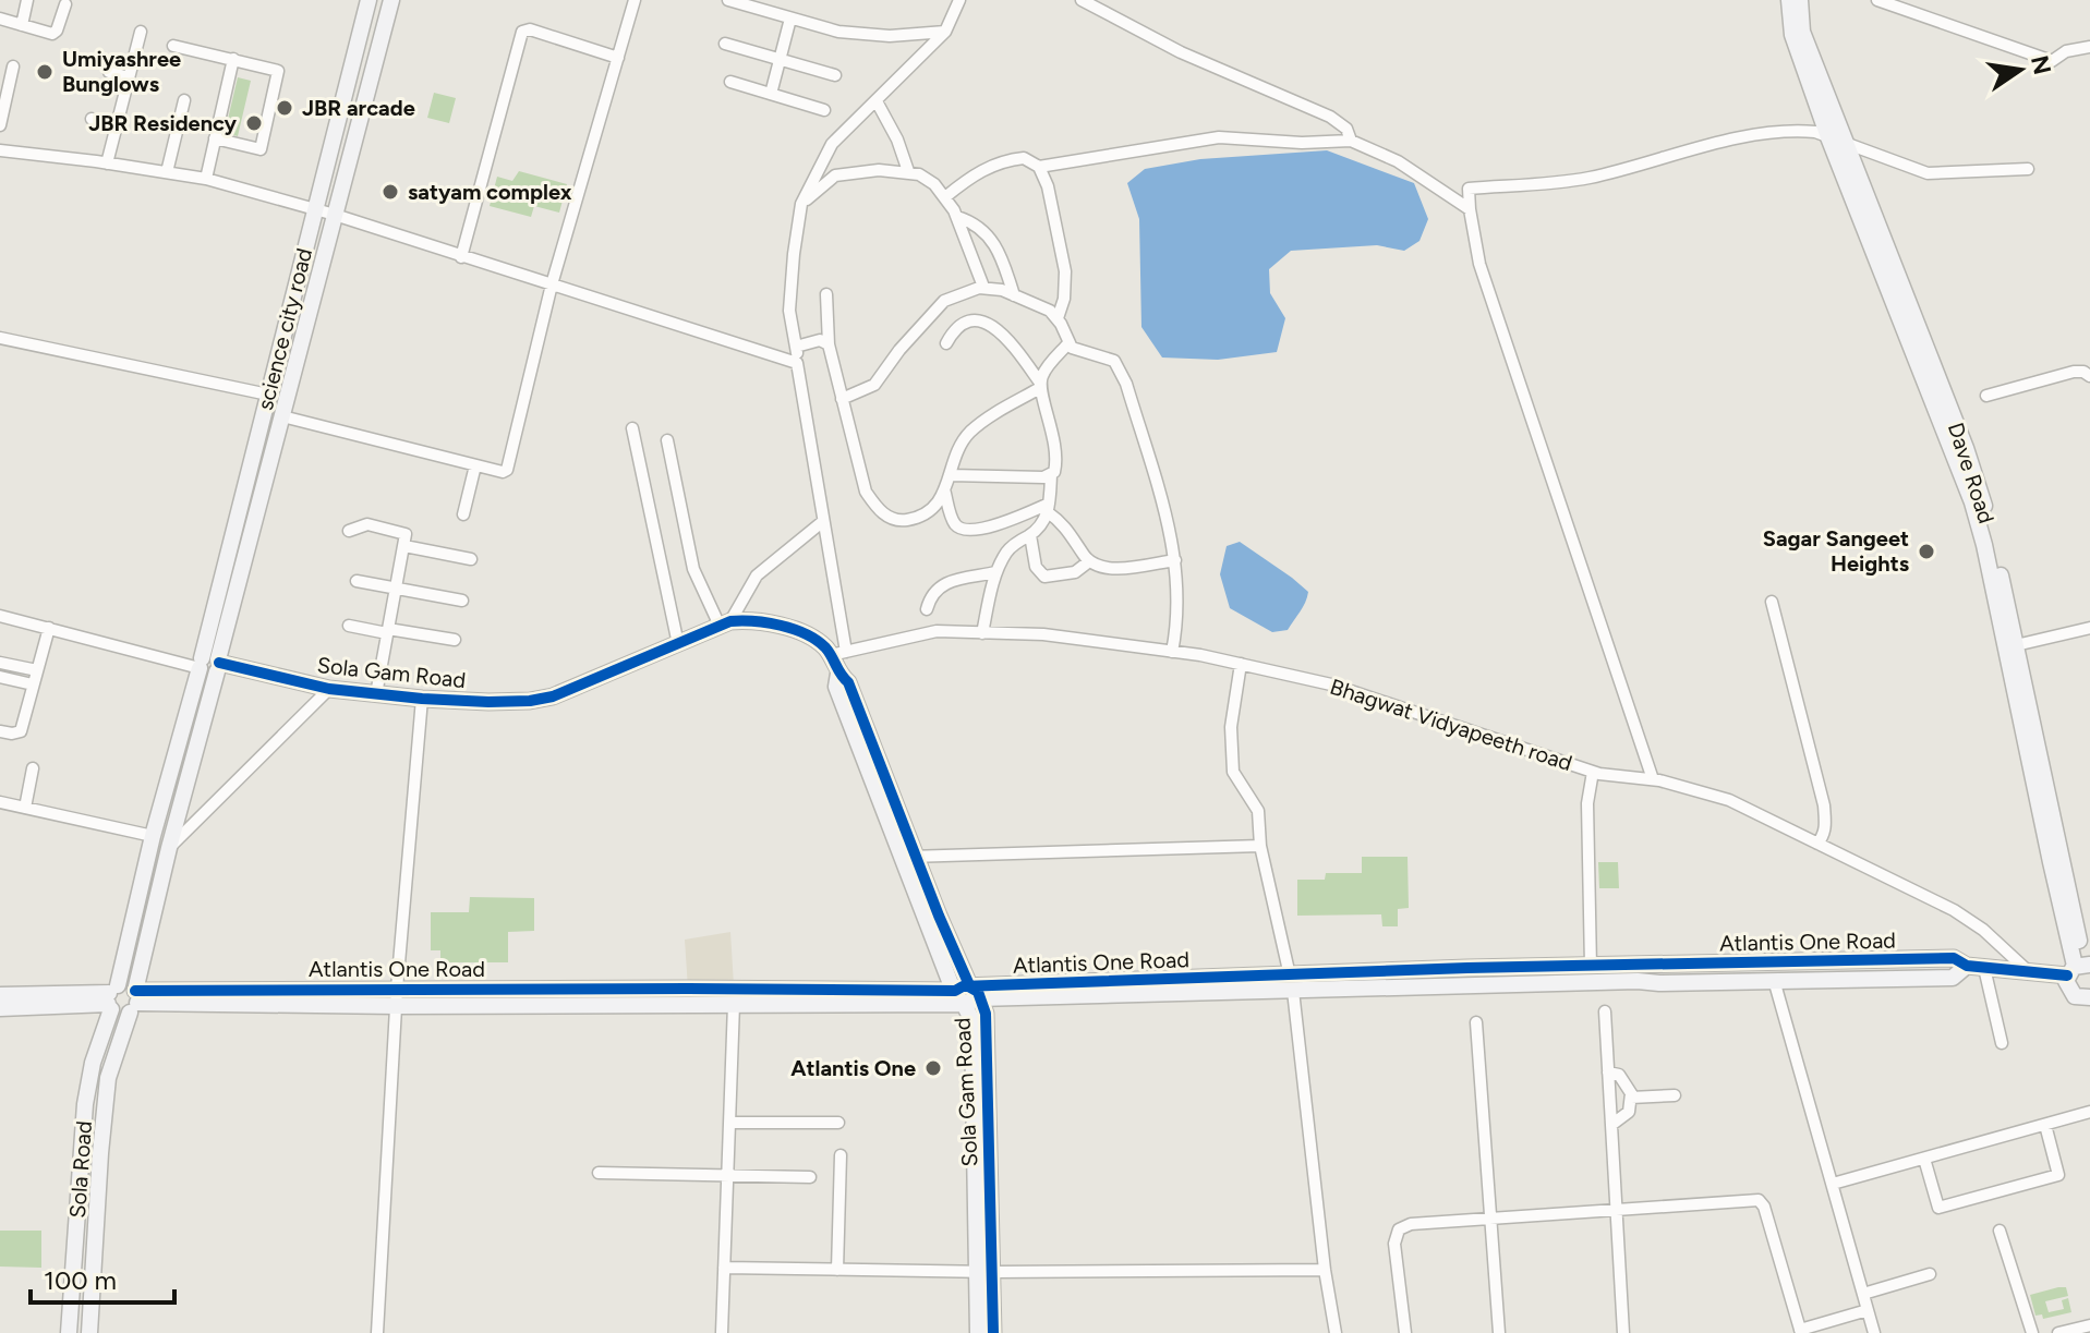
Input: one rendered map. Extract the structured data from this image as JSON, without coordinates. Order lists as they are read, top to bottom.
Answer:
{
  "streets": {
    "street": [
      "science city road",
      "Dave Road",
      "Sola Gam Road",
      "Bhagwat Vidyapeeth road",
      "Atlantis One Road",
      "Sola Road"
    ]
  },
  "crossings": [
    ["science city road", "Sola Gam Road"],
    ["science city road", "Sola Road"],
    ["Dave Road", "Atlantis One Road"],
    ["Sola Gam Road", "Bhagwat Vidyapeeth road"],
    ["Sola Gam Road", "Atlantis One Road"],
    ["Sola Gam Road", "Sola Road"],
    ["Bhagwat Vidyapeeth road", "Atlantis One Road"],
    ["Atlantis One Road", "Sola Road"]
  ],
  "places": [
    "Umiyashree Bunglows",
    "JBR arcade",
    "JBR Residency",
    "satyam complex",
    "Sagar Sangeet Heights",
    "Atlantis One"
  ],
  "scale_bar": "100 m",
  "north": "right"
}
